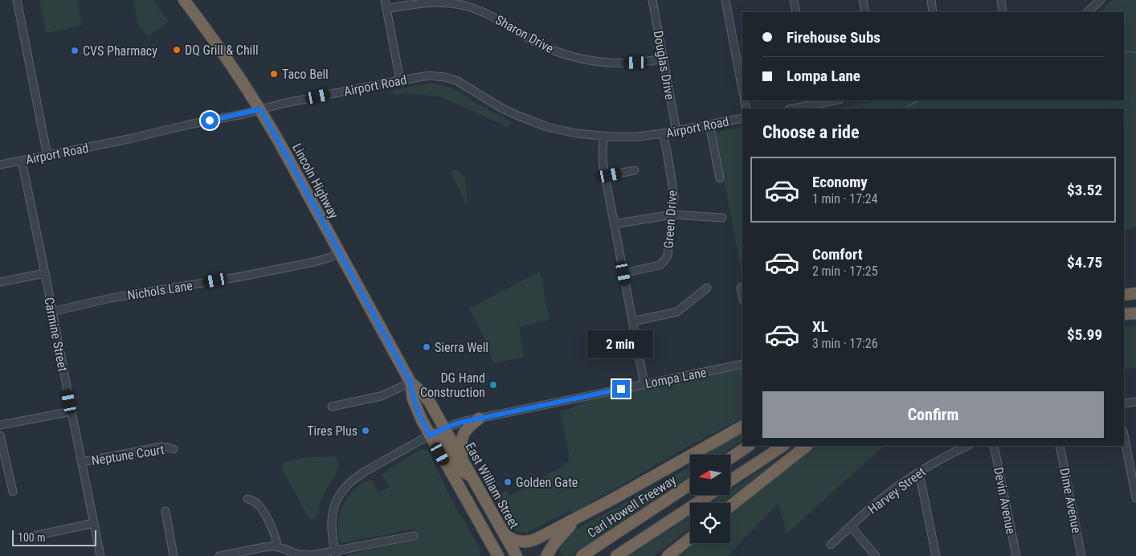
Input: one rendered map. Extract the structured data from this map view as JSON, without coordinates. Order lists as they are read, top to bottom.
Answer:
{
  "streets": {
    "highway": ["Lincoln Highway", "East William Street", "Carl Howell Freeway"],
    "street": [
      "Sharon Drive",
      "Douglas Drive",
      "Airport Road",
      "Green Drive",
      "Nichols Lane",
      "Carmine Street",
      "Lompa Lane",
      "Neptune Court",
      "Harvey Street",
      "Devin Avenue",
      "Dime Avenue"
    ]
  },
  "crossings": [
    ["Sharon Drive", "Douglas Drive"],
    ["Douglas Drive", "Airport Road"],
    ["Airport Road", "Lincoln Highway"],
    ["Airport Road", "Green Drive"],
    ["Airport Road", "Carmine Street"],
    ["Lincoln Highway", "Nichols Lane"],
    ["Lincoln Highway", "Lompa Lane"],
    ["Lincoln Highway", "East William Street"],
    ["Nichols Lane", "Carmine Street"],
    ["Carmine Street", "Neptune Court"],
    ["Lompa Lane", "East William Street"]
  ],
  "places": [
    "DQ Grill & Chill",
    "CVS Pharmacy",
    "Taco Bell",
    "Sierra Well",
    "DG Hand Construction",
    "Tires Plus",
    "Golden Gate"
  ],
  "scale_bar": "100 m",
  "north": "left",
  "page": {
    "banner": ["Firehouse Subs", "Lompa Lane"],
    "heading": "Choose a ride",
    "list": [
      {
        "name": "Economy",
        "note": "1 min · 17:24",
        "value": "$3.52"
      },
      {
        "name": "Comfort",
        "note": "2 min · 17:25",
        "value": "$4.75"
      },
      {
        "name": "XL",
        "note": "3 min · 17:26",
        "value": "$5.99"
      }
    ],
    "bubble": "2 min",
    "buttons": "Confirm",
    "scale": "100 m"
  }
}
